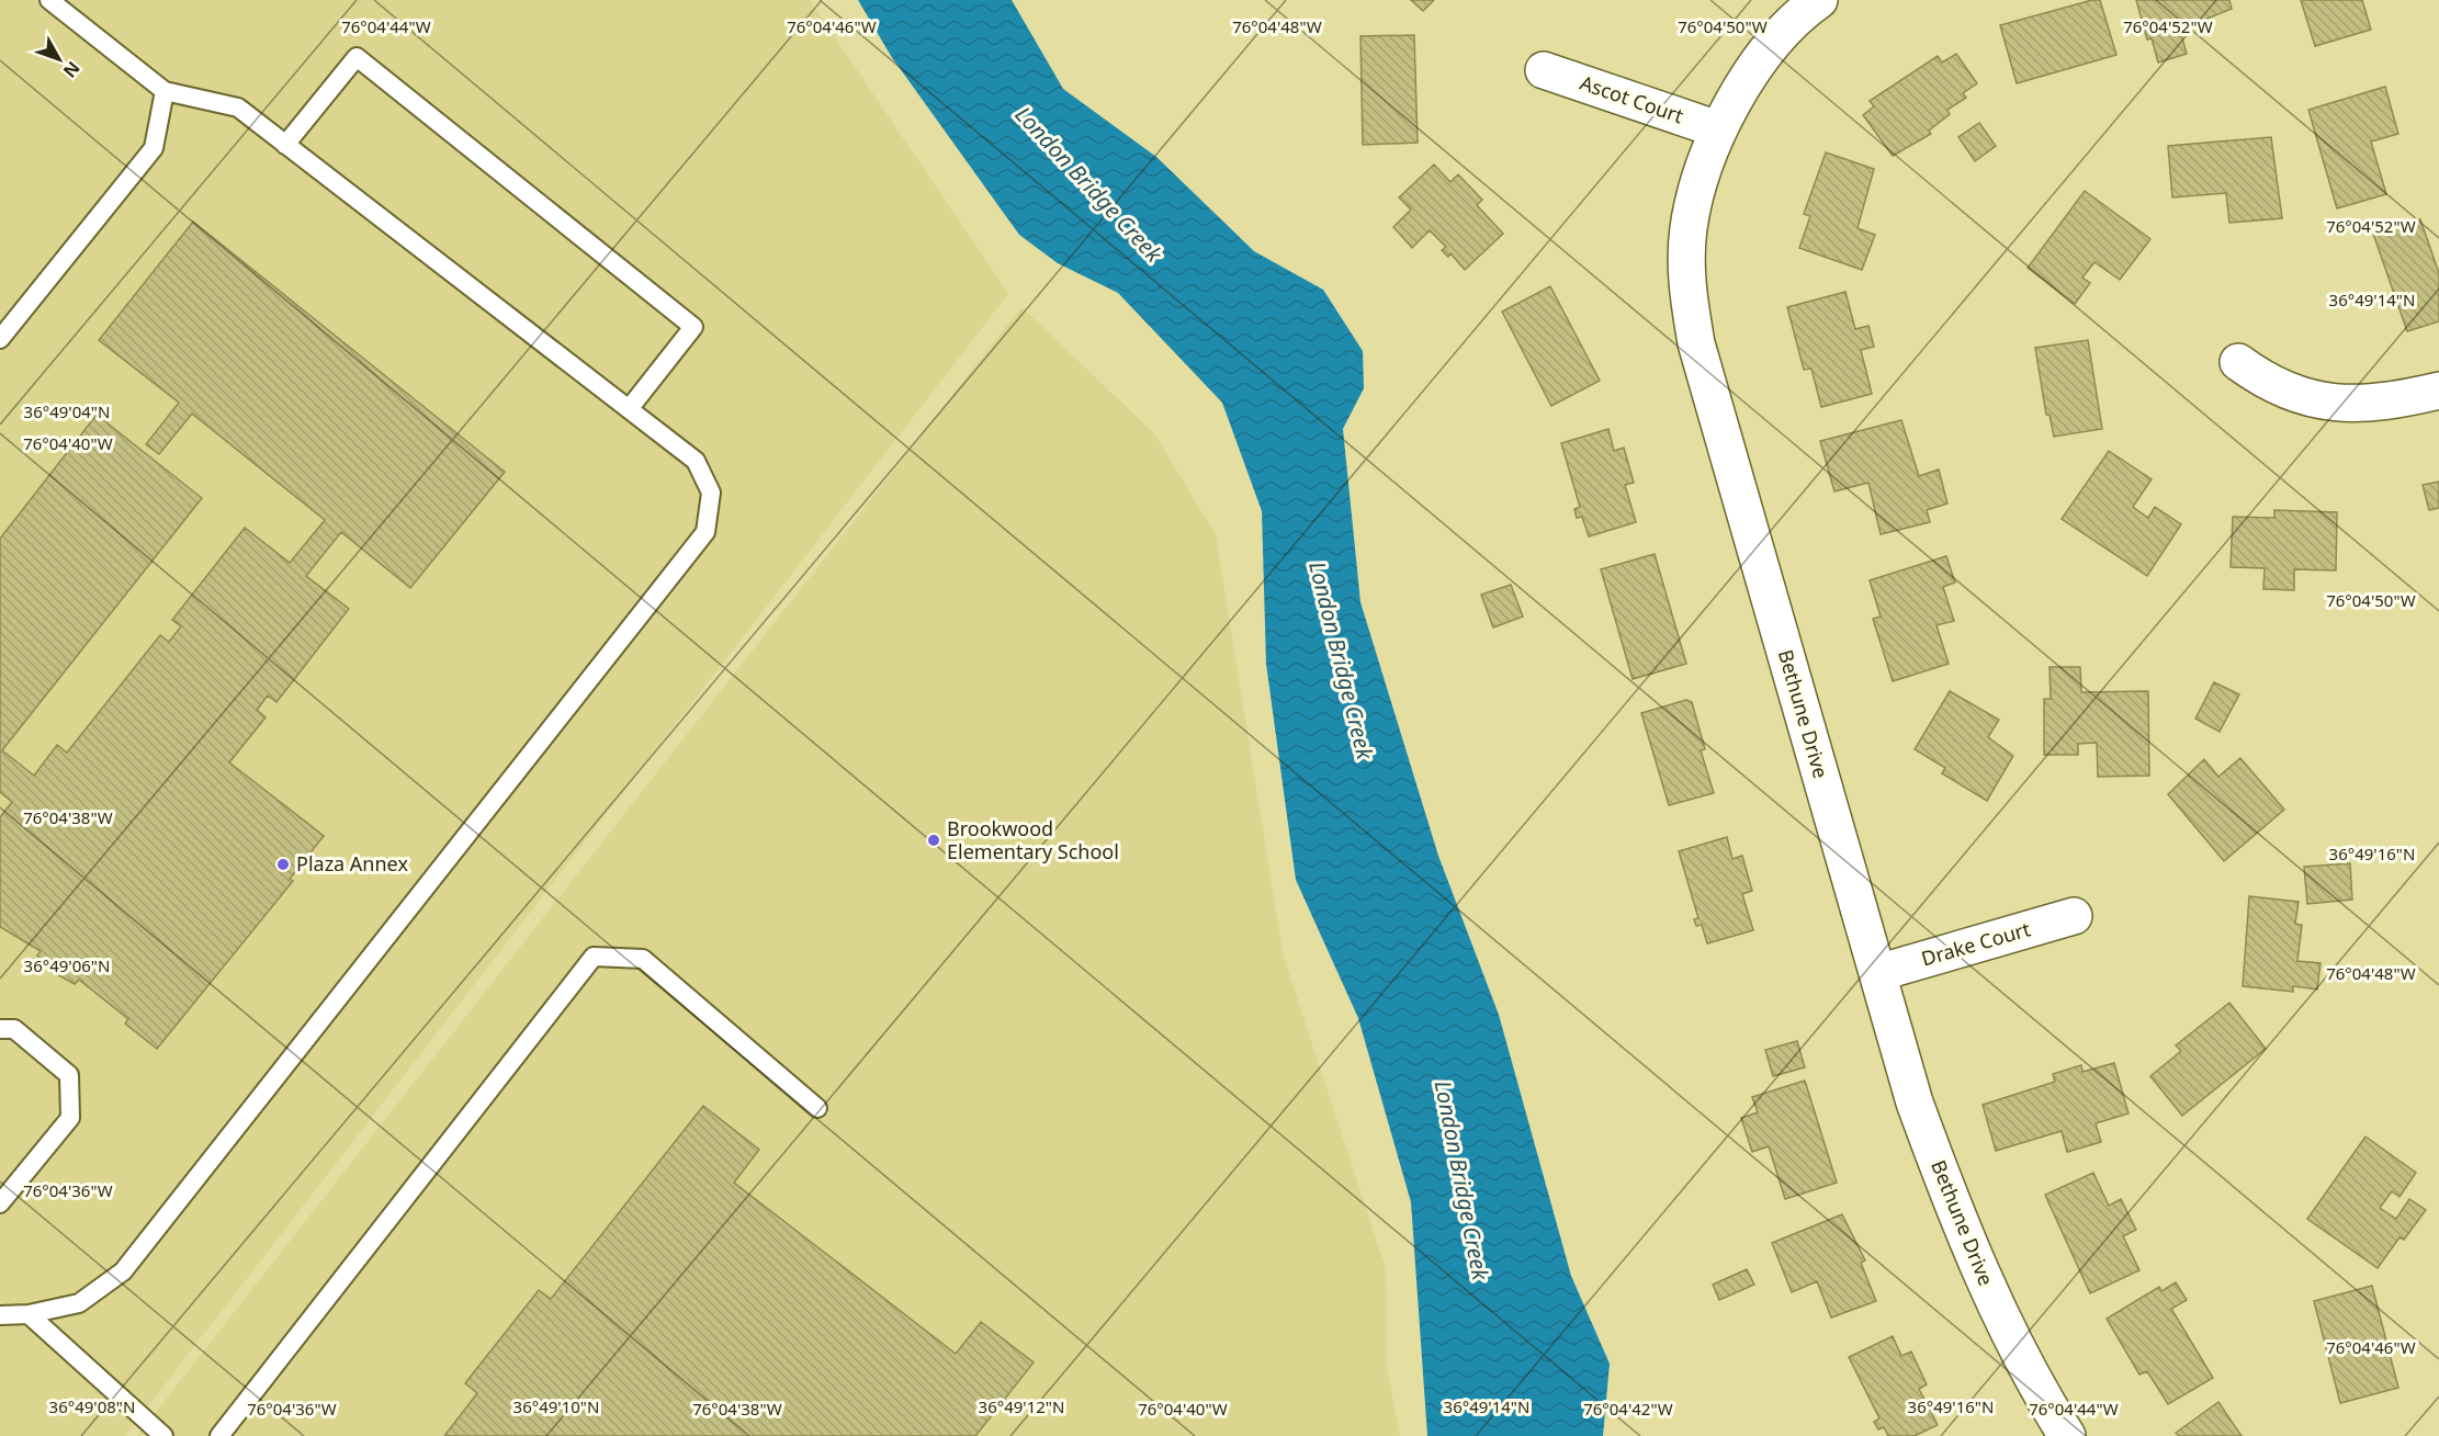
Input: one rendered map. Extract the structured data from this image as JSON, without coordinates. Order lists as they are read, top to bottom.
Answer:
{
  "streets": {
    "street": ["Ascot Court", "Bethune Drive", "Drake Court"]
  },
  "crossings": [
    ["Ascot Court", "Bethune Drive"],
    ["Bethune Drive", "Drake Court"]
  ],
  "water": ["London Bridge Creek"],
  "places": ["Brookwood Elementary School", "Plaza Annex"],
  "north": "bottom right",
  "coordinates": [
    "76°04'44\"W",
    "76°04'46\"W",
    "76°04'48\"W",
    "76°04'50\"W",
    "76°04'52\"W",
    "36°49'14\"N",
    "36°49'04\"N",
    "76°04'40\"W",
    "76°04'38\"W",
    "36°49'16\"N",
    "36°49'06\"N",
    "76°04'36\"W",
    "36°49'08\"N",
    "36°49'10\"N",
    "36°49'12\"N",
    "76°04'42\"W"
  ]
}
